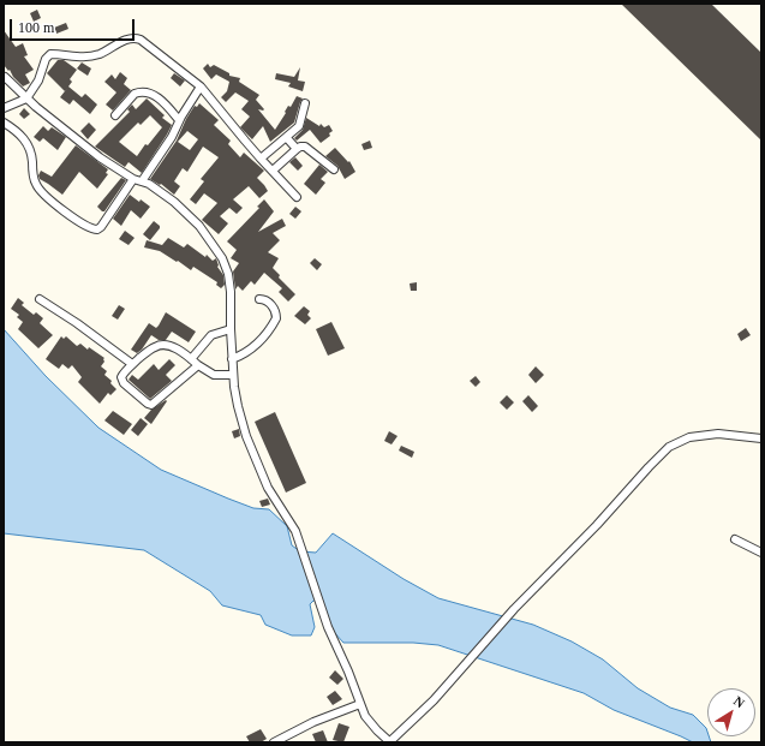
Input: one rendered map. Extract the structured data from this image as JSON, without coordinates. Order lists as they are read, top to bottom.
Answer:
{
  "scale_bar": "100 m",
  "north": "top right"
}
